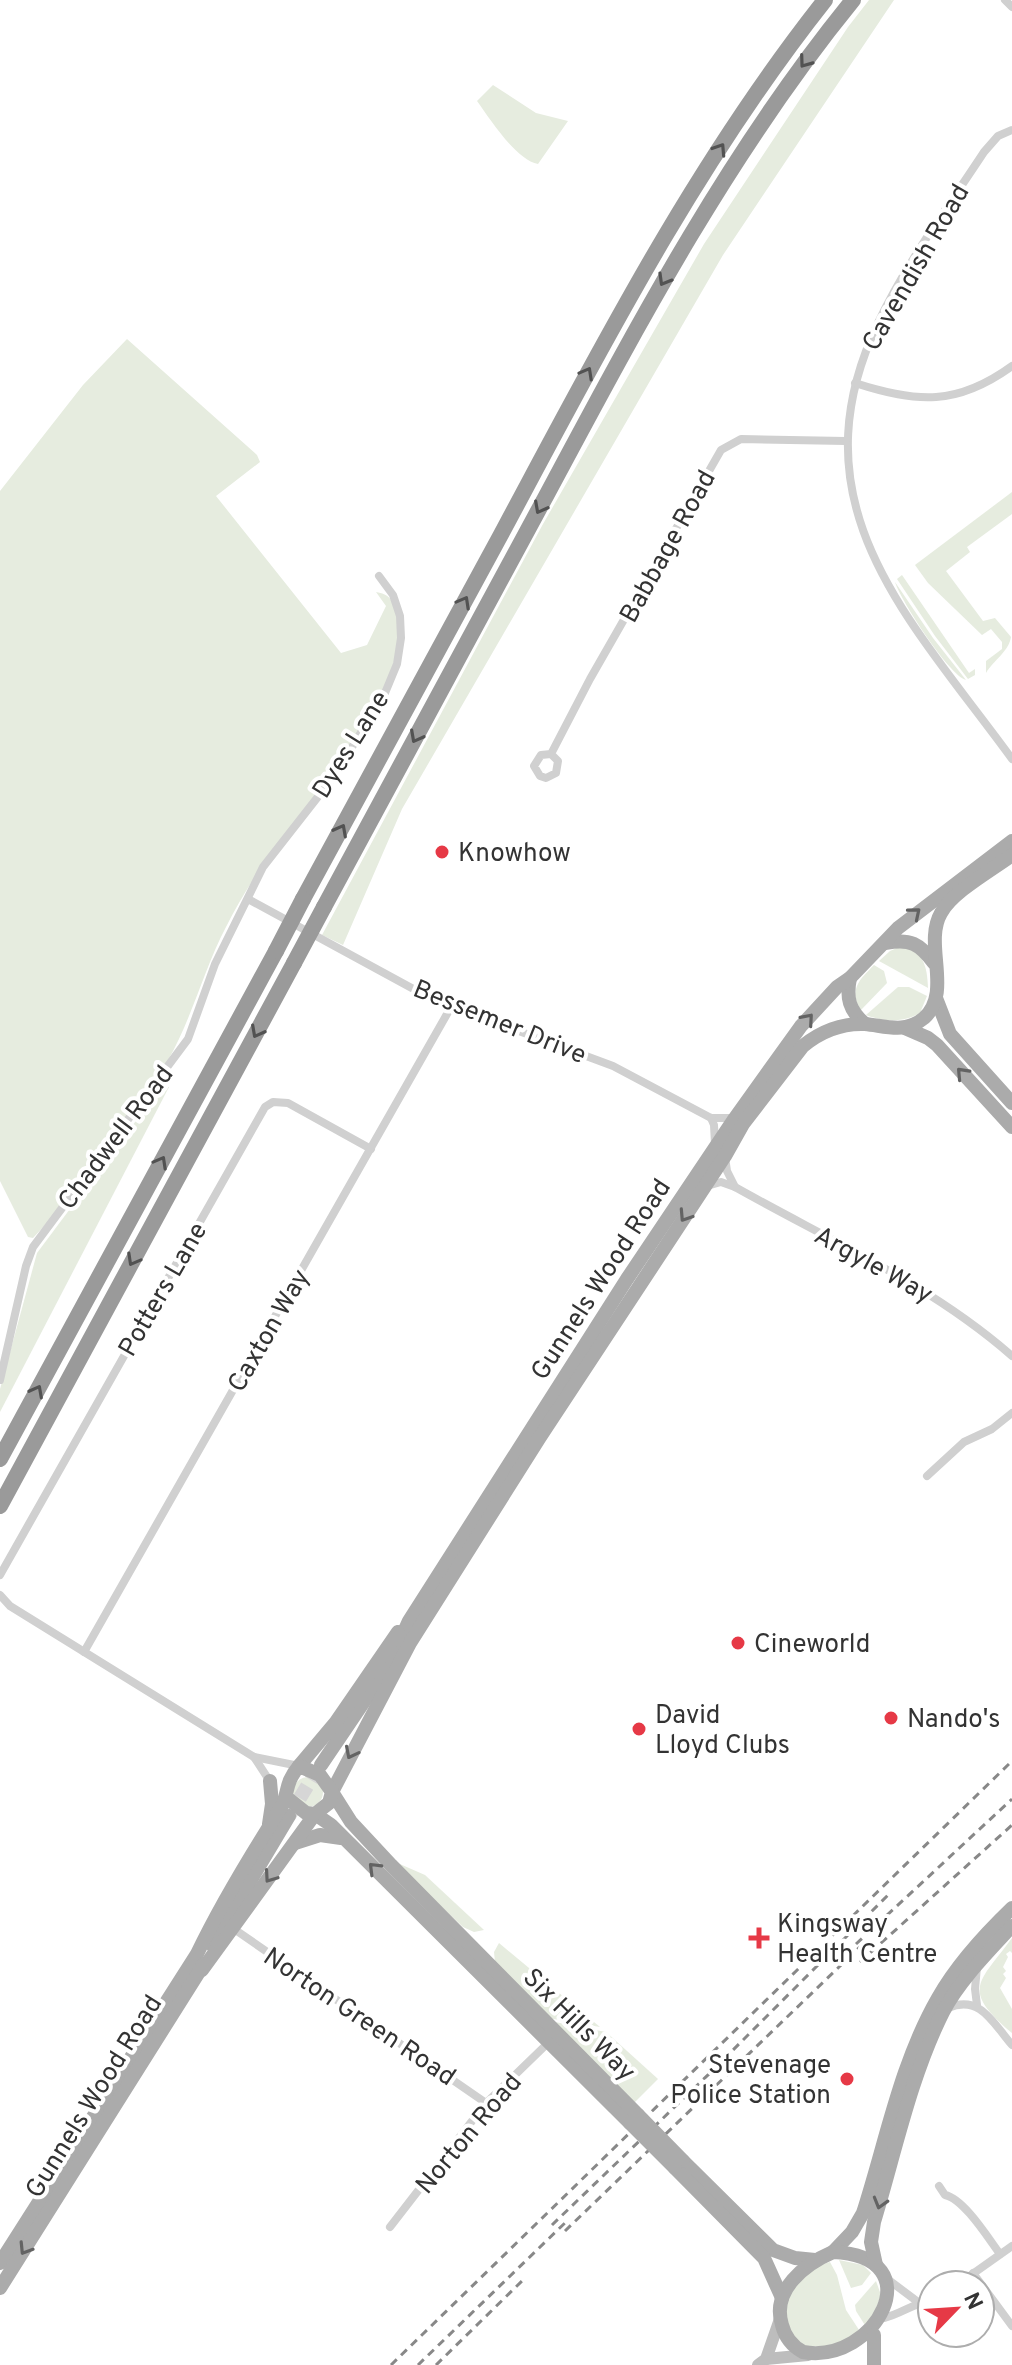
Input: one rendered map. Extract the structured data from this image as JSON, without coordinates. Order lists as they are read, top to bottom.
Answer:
{
  "streets": {
    "main road": ["Gunnels Wood Road", "Six Hills Way"],
    "street": [
      "Cavendish Road",
      "Babbage Road",
      "Dyes Lane",
      "Bessemer Drive",
      "Chadwell Road",
      "Argyle Way",
      "Potters Lane",
      "Caxton Way",
      "Norton Green Road",
      "Norton Road"
    ]
  },
  "crossings": [
    ["Cavendish Road", "Babbage Road"],
    ["Dyes Lane", "Bessemer Drive"],
    ["Dyes Lane", "Chadwell Road"],
    ["Bessemer Drive", "Chadwell Road"],
    ["Bessemer Drive", "Gunnels Wood Road"],
    ["Bessemer Drive", "Caxton Way"],
    ["Gunnels Wood Road", "Norton Green Road"],
    ["Gunnels Wood Road", "Six Hills Way"],
    ["Potters Lane", "Caxton Way"],
    ["Norton Green Road", "Norton Road"],
    ["Six Hills Way", "Norton Road"]
  ],
  "places": {
    "other": [
      "Knowhow",
      "Cineworld",
      "Nando's",
      "David Lloyd Clubs",
      "Stevenage Police Station"
    ],
    "health": ["Kingsway Health Centre"]
  },
  "north": "top right"
}
